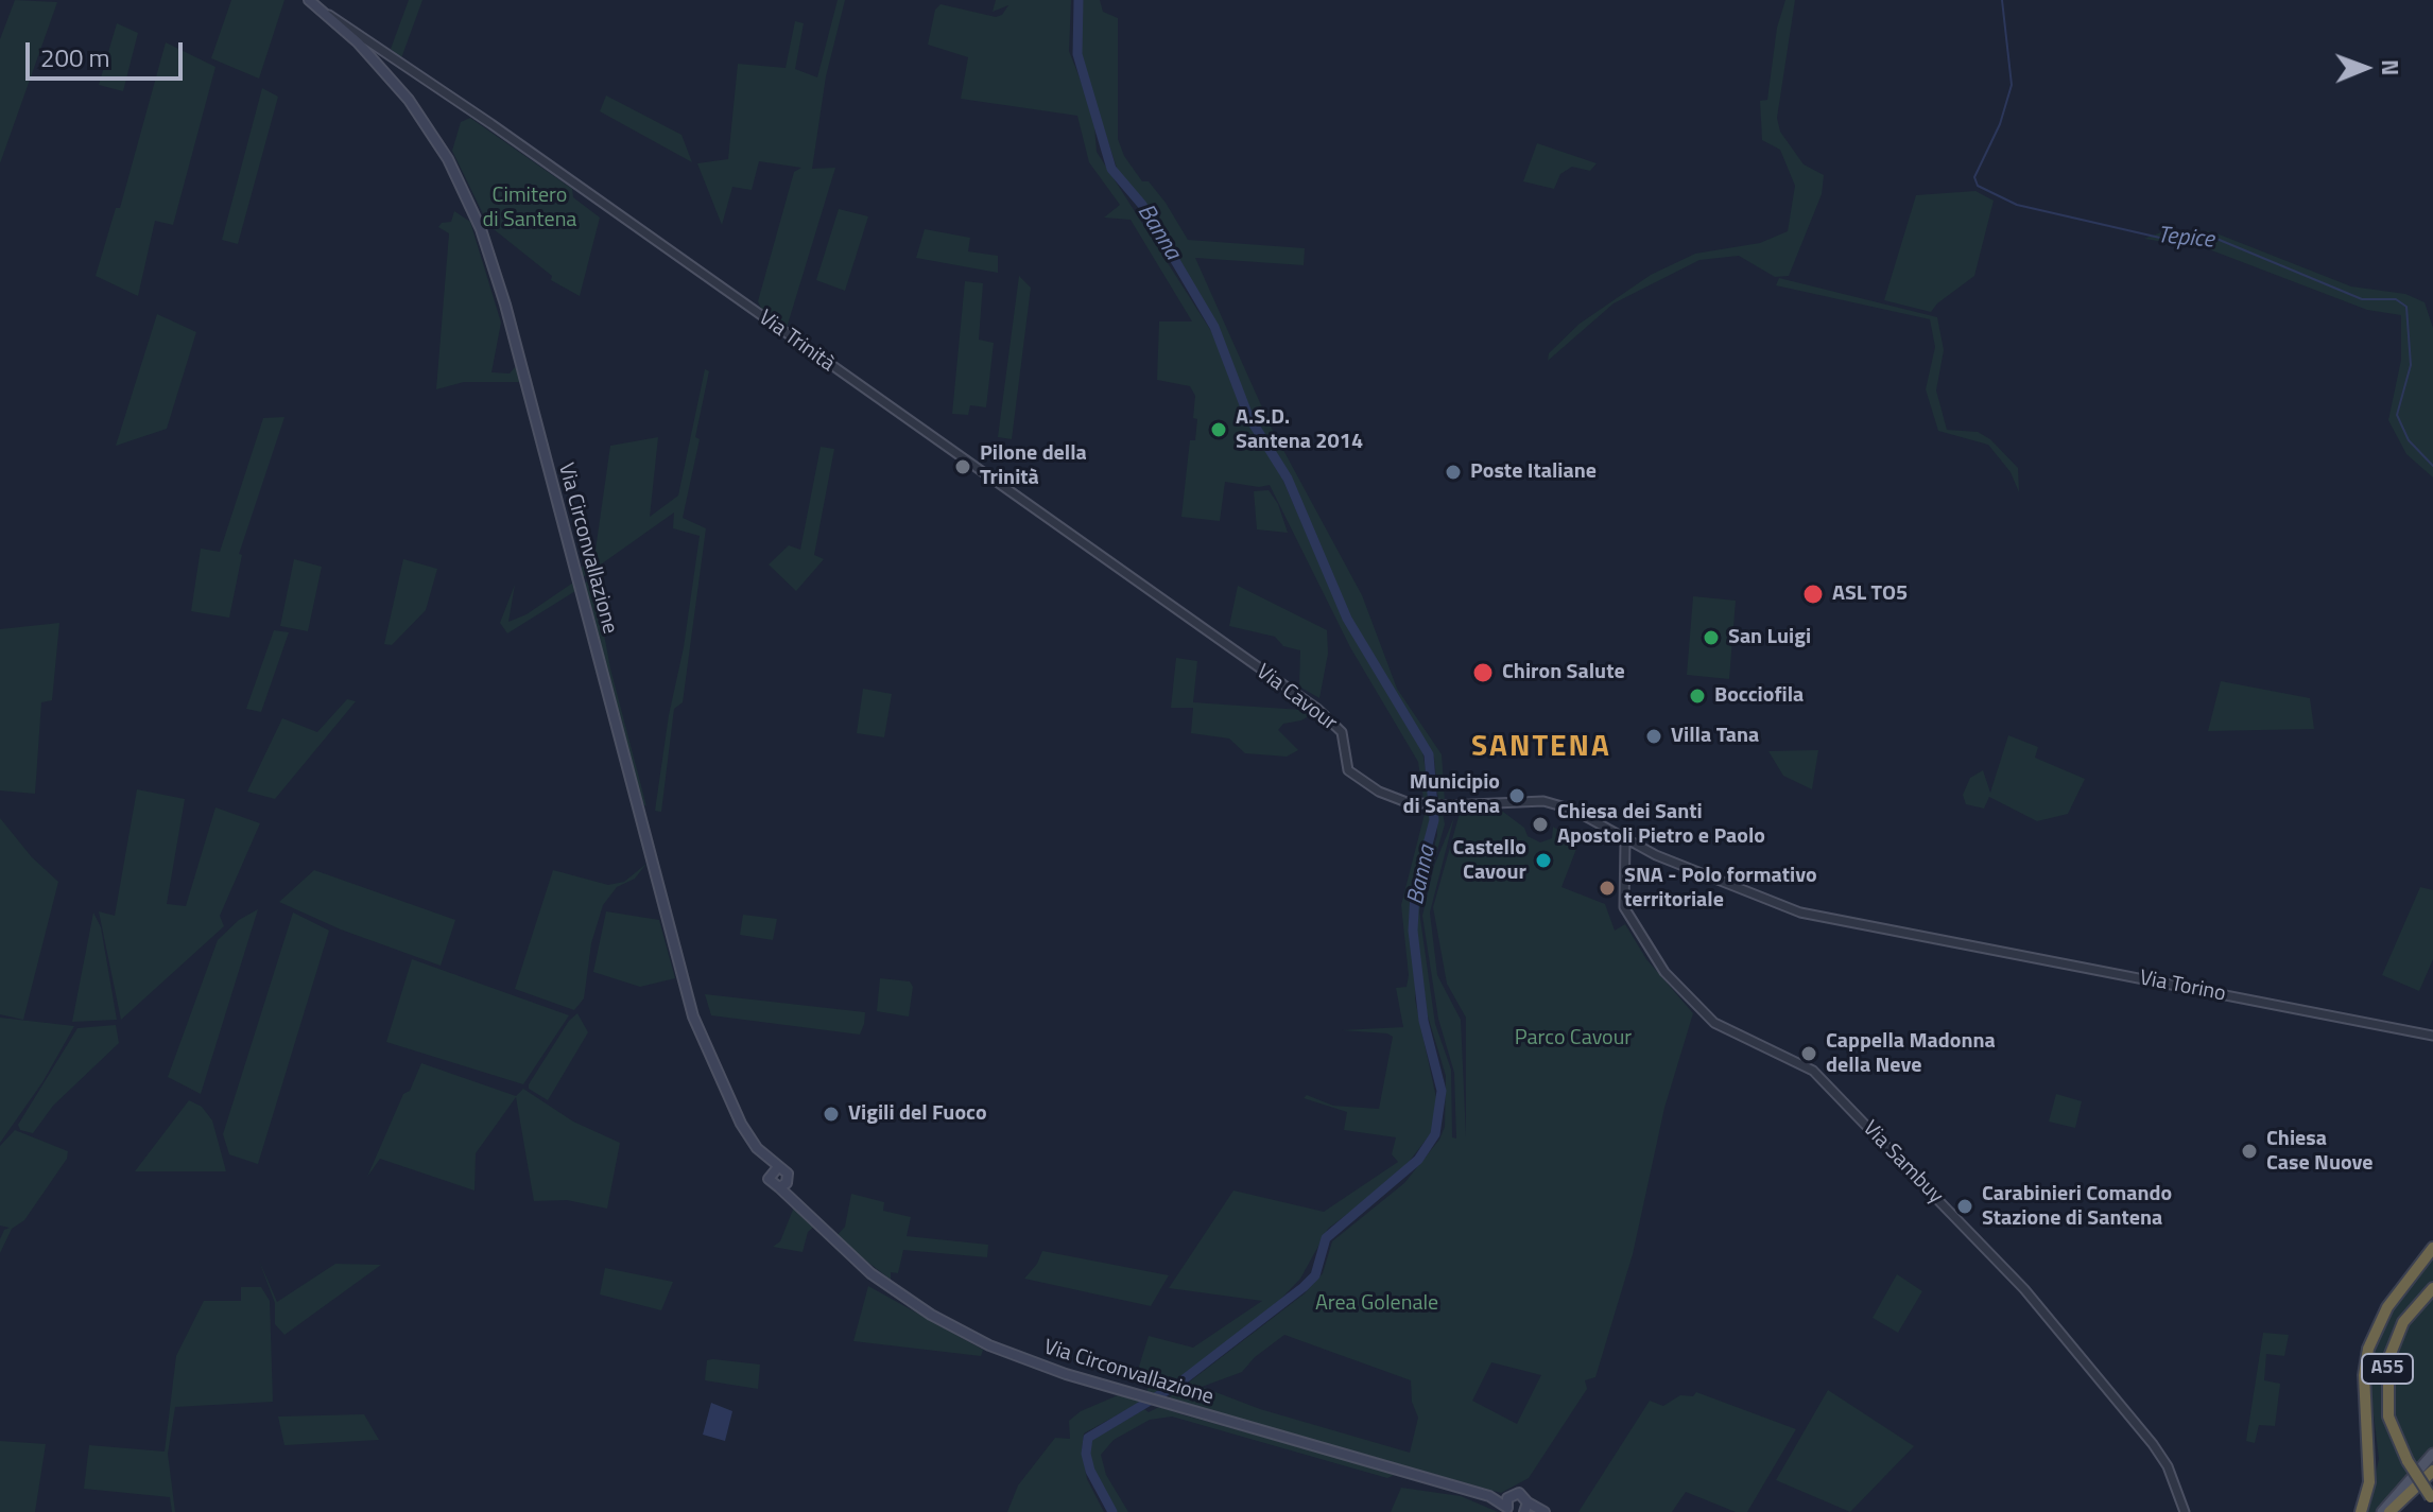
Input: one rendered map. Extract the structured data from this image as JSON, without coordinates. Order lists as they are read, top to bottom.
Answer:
{
  "streets": {
    "highway": ["A55"],
    "main road": ["Via Circonvallazione"],
    "street": [
      "Via Trinità",
      "Via Cavour",
      "Via Torino",
      "Via Sambuy"
    ]
  },
  "crossings": [
    ["Via Trinità", "Via Circonvallazione"],
    ["Via Trinità", "Via Cavour"],
    ["Via Cavour", "Via Torino"],
    ["Via Cavour", "Via Sambuy"]
  ],
  "districts": ["SANTENA"],
  "water": ["Banna", "Tepice"],
  "parks": ["Cimitero di Santena", "Parco Cavour", "Area Golenale"],
  "places": [
    "A.S.D. Santena 2014",
    "Pilone della Trinità",
    "Poste Italiane",
    "ASL TO5",
    "San Luigi",
    "Chiron Salute",
    "Bocciofila",
    "Villa Tana",
    "Municipio di Santena",
    "Chiesa dei Santi Apostoli Pietro e Paolo",
    "Castello Cavour",
    "SNA - Polo formativo territoriale",
    "Cappella Madonna della Neve",
    "Vigili del Fuoco",
    "Chiesa Case Nuove",
    "Carabinieri Comando Stazione di Santena"
  ],
  "scale_bar": "200 m",
  "north": "right"
}
